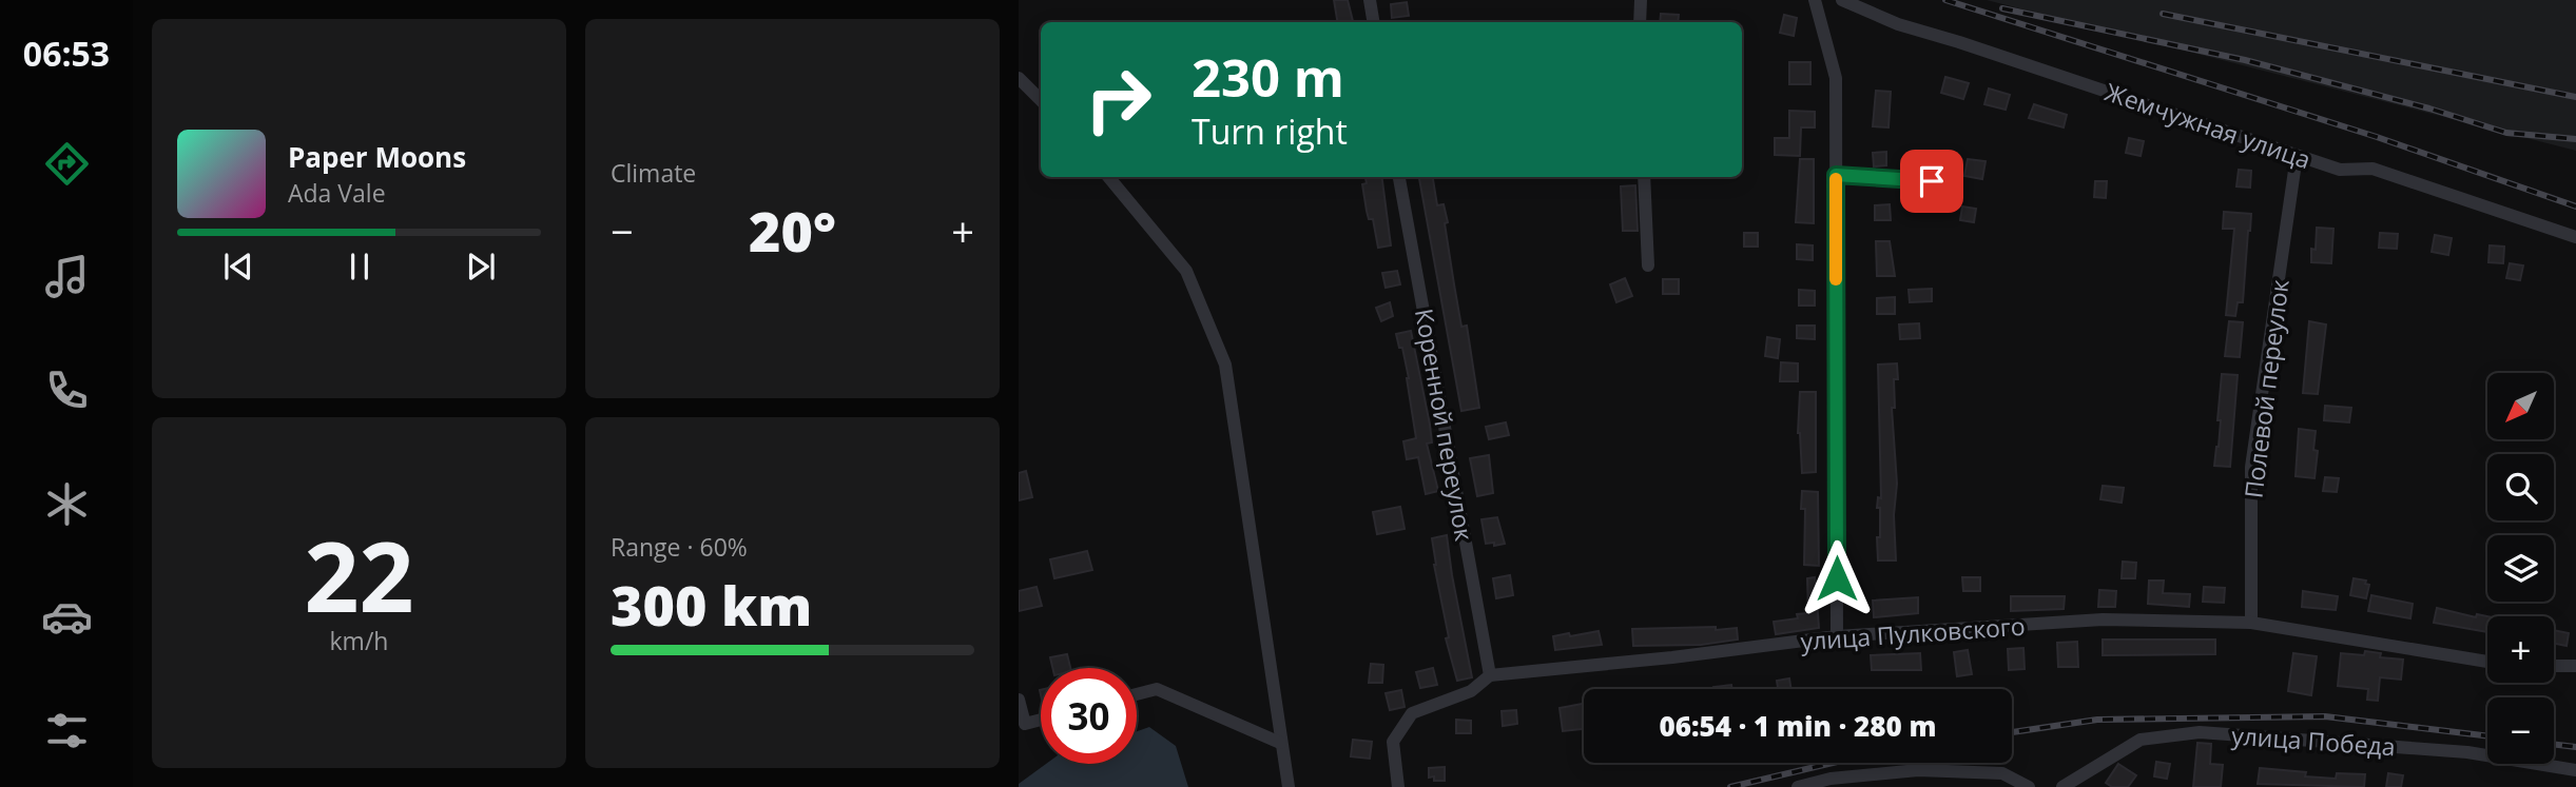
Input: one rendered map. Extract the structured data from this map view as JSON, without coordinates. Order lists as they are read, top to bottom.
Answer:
{
  "streets": {
    "street": [
      "Жемчужная улица",
      "Полевой переулок",
      "Коренной переулок",
      "улица Пулковского",
      "улица Победа"
    ]
  },
  "crossings": [
    ["Жемчужная улица", "Полевой переулок"],
    ["Полевой переулок", "улица Пулковского"],
    ["Коренной переулок", "улица Пулковского"]
  ],
  "north": "bottom left",
  "page": {
    "tabs": "06:53",
    "tile": [
      "Climate",
      ["22", "km/h"],
      ["Range · 60%", "300 km"]
    ],
    "turn": ["230 m", "Turn right"],
    "song": ["Paper Moons", "Ada Vale"],
    "heat": ["−", "20°", "+"],
    "map_buttons": ["+", "−"],
    "limit": "30",
    "trip": "06:54 · 1 min · 280 m"
  }
}
